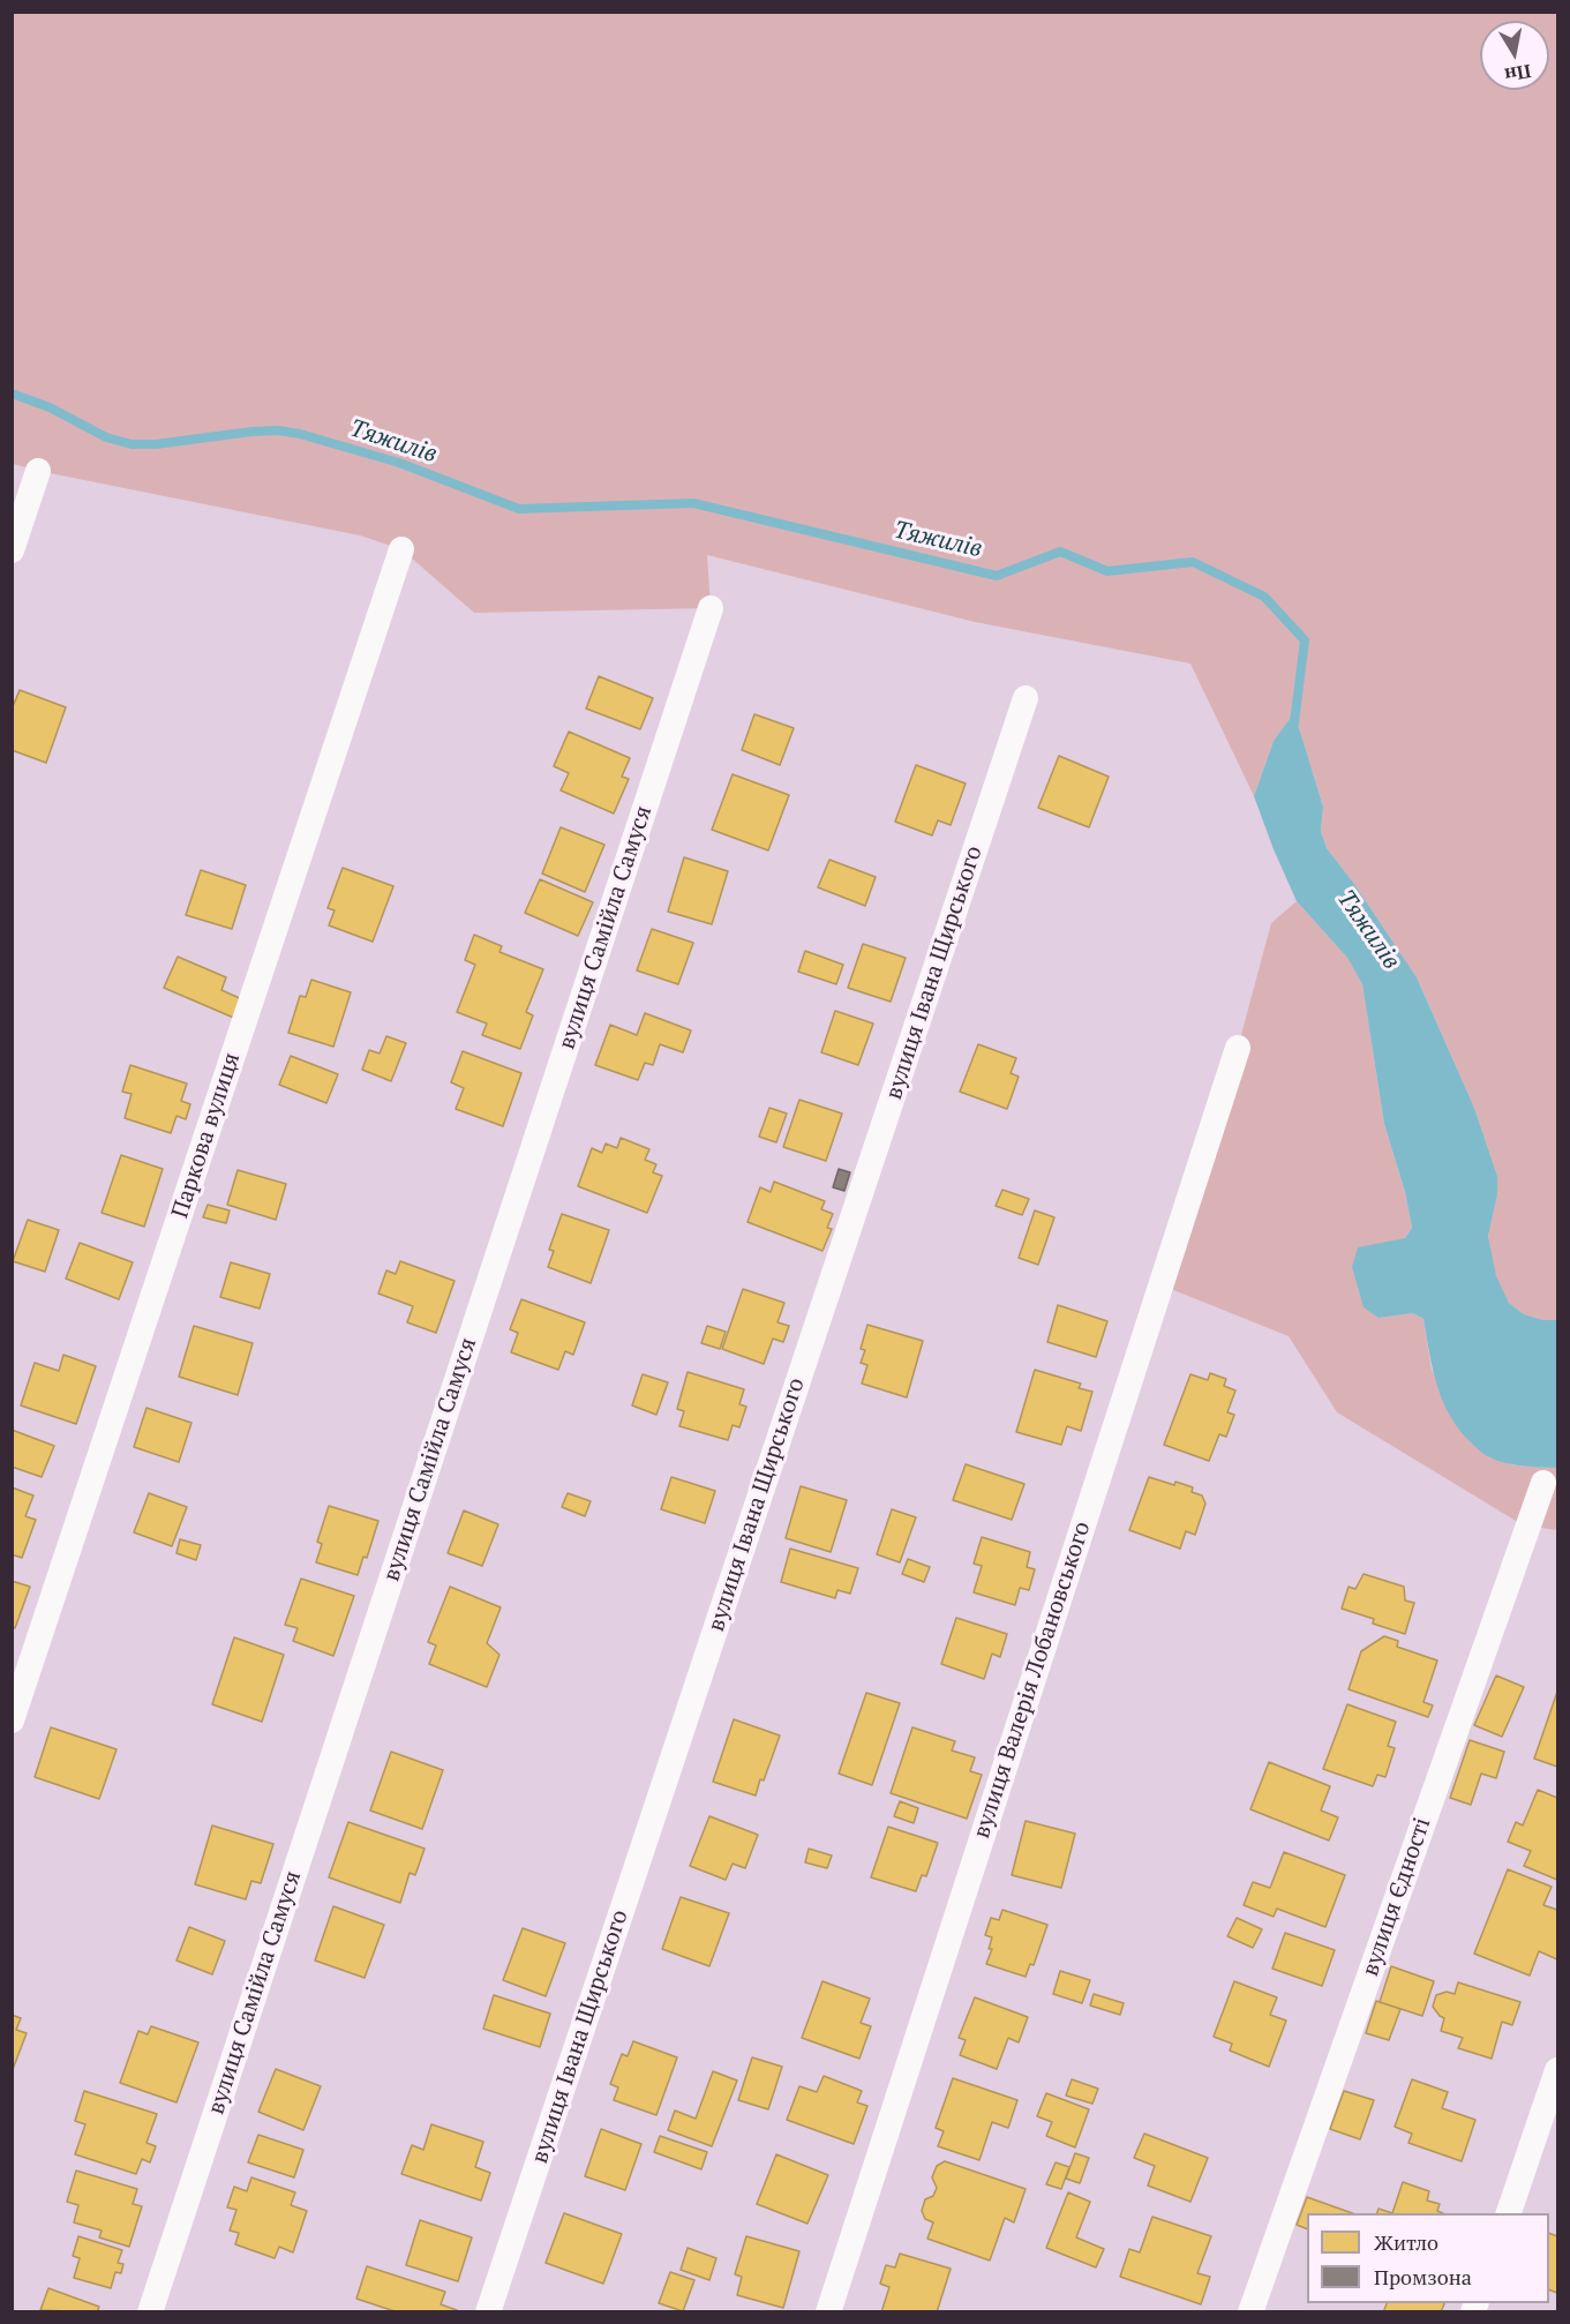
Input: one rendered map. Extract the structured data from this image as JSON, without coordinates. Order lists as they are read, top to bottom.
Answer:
{
  "streets": {
    "street": [
      "вулиця Самійла Самуся",
      "вулиця Івана Щирського",
      "Паркова вулиця",
      "вулиця Валерія Лобановського",
      "вулиця Єдності"
    ]
  },
  "water": ["Тяжилів"],
  "legend": ["Житло", "Промзона"],
  "north": "bottom"
}
